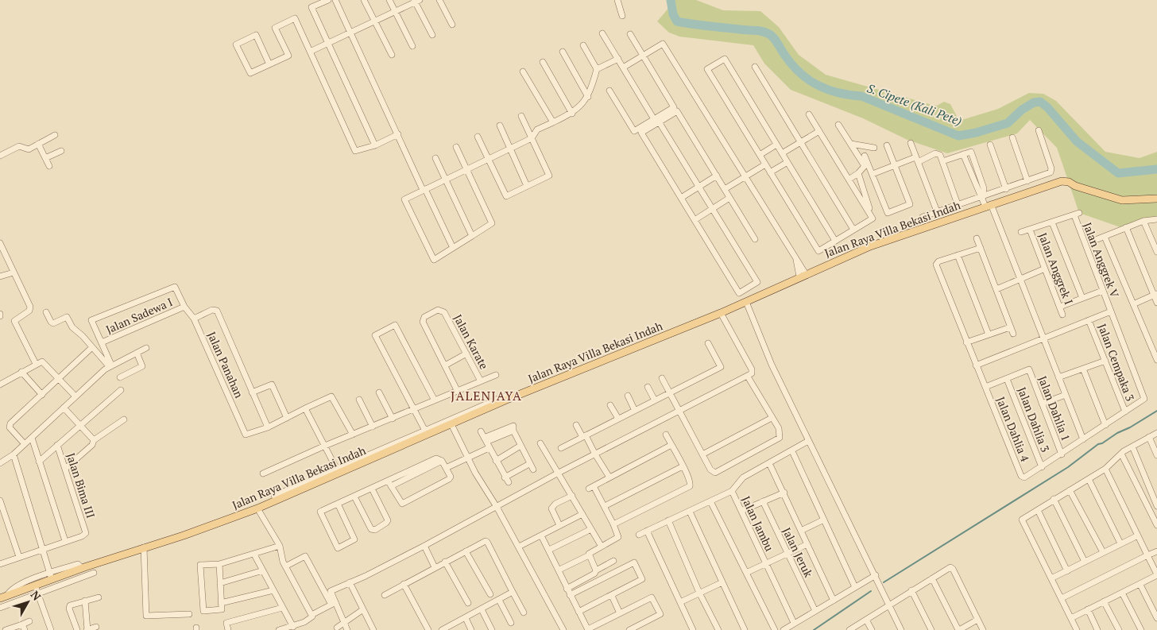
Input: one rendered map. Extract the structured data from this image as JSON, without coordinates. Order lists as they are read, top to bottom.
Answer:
{
  "streets": {
    "main road": ["Jalan Raya Villa Bekasi Indah"],
    "street": [
      "Jalan Anggrek V",
      "Jalan Anggrek I",
      "Jalan Sadewa I",
      "Jalan Karate",
      "Jalan Cempaka 3",
      "Jalan Panahan",
      "Jalan Dahlia 1",
      "Jalan Dahlia 3",
      "Jalan Dahlia 4",
      "Jalan Bima III",
      "Jalan Jambu",
      "Jalan Jeruk"
    ]
  },
  "crossings": [
    ["Jalan Anggrek V", "Jalan Cempaka 3"],
    ["Jalan Sadewa I", "Jalan Panahan"],
    ["Jalan Dahlia 1", "Jalan Dahlia 3"],
    ["Jalan Dahlia 3", "Jalan Dahlia 4"]
  ],
  "districts": ["JALENJAYA"],
  "water": ["S. Cipete (Kali Pete)"],
  "north": "top right"
}
